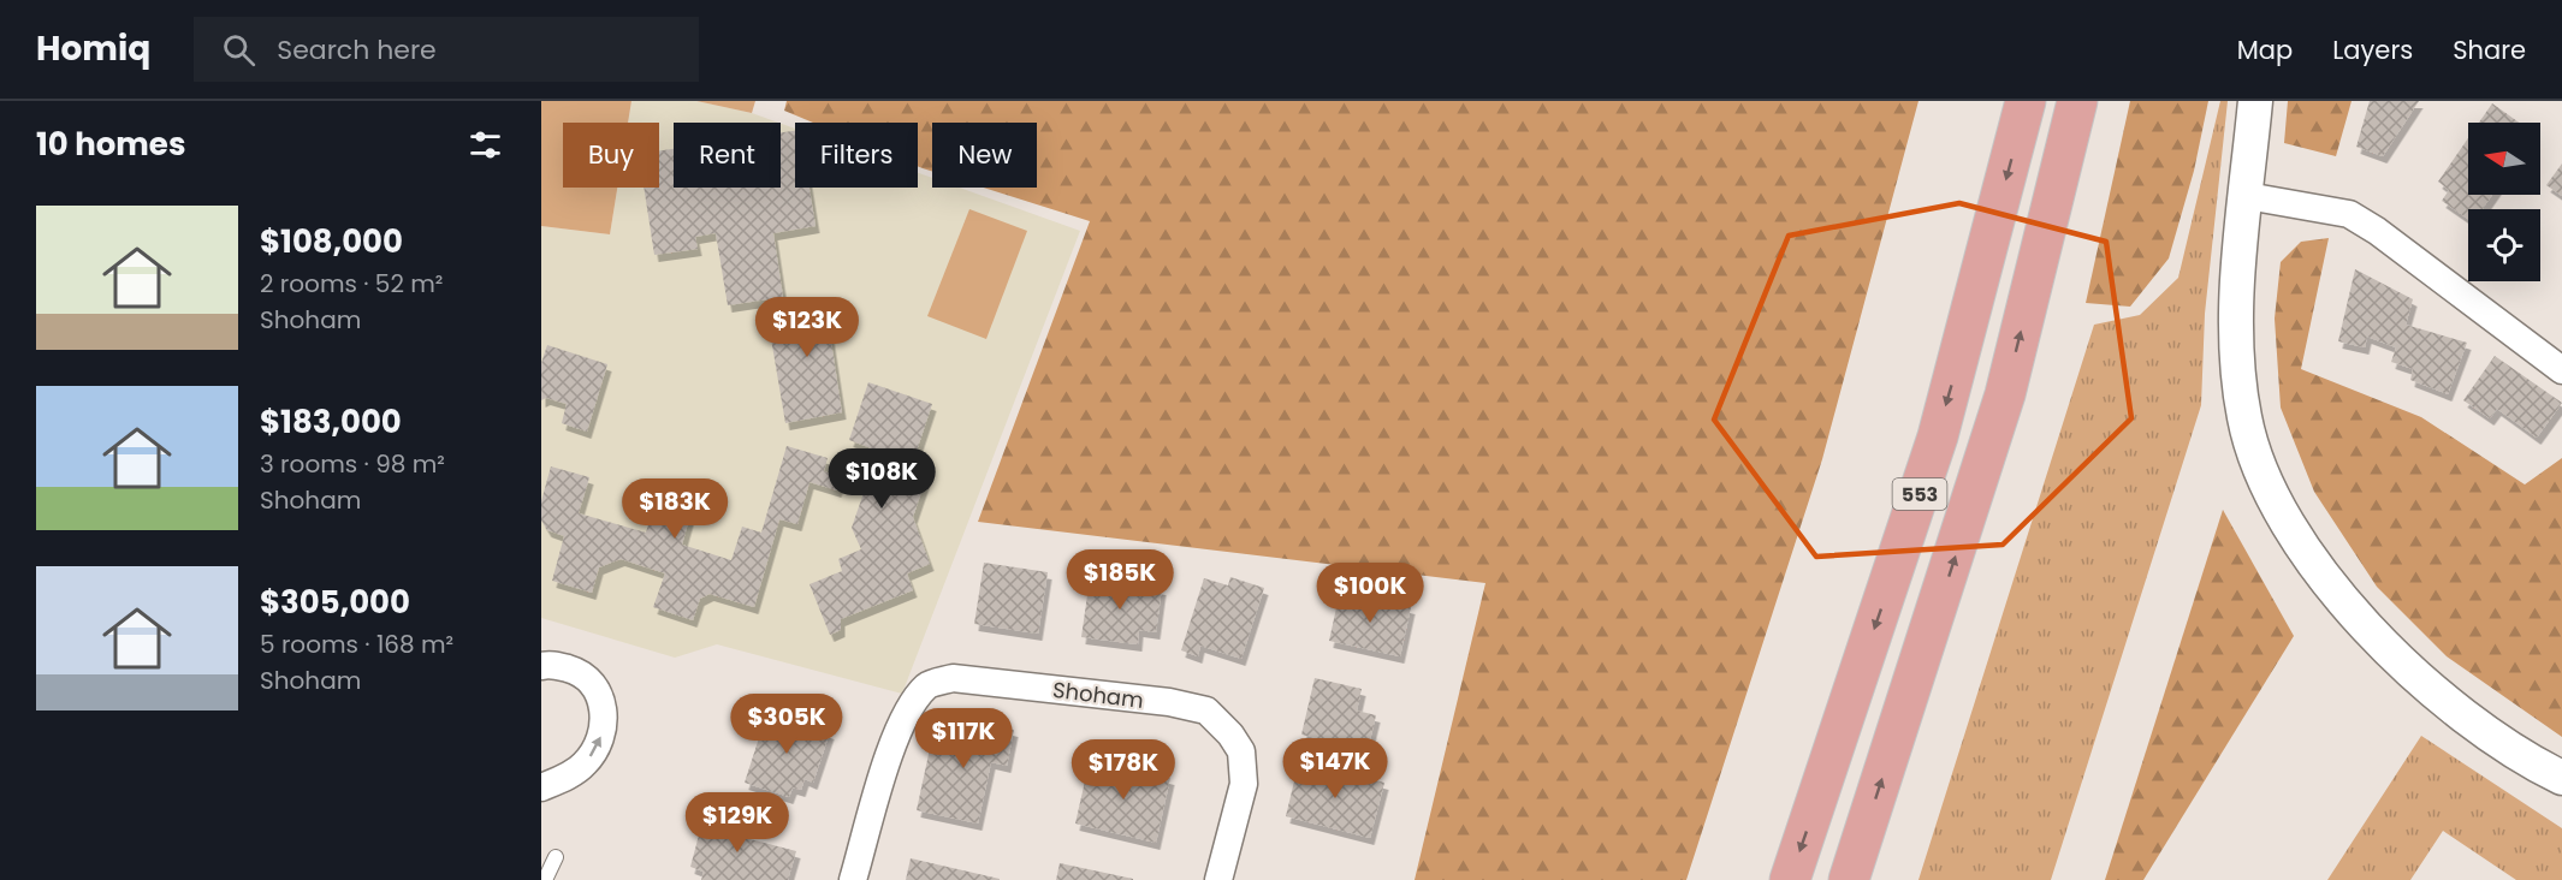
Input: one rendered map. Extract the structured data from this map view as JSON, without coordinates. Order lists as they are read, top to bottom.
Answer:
{
  "streets": {
    "main road": ["553"],
    "street": ["Shoham"]
  },
  "north": "left",
  "page": {
    "header": "Homiq",
    "search": "Search here",
    "nav": ["Map", "Layers", "Share"],
    "heading": "10 homes",
    "chip": [
      "Buy",
      "Rent",
      "Filters",
      "New"
    ],
    "list": [
      {
        "name": "$108,000",
        "note": "2 rooms · 52 m² · Shoham"
      },
      {
        "name": "$183,000",
        "note": "3 rooms · 98 m² · Shoham"
      },
      {
        "name": "$305,000",
        "note": "5 rooms · 168 m² · Shoham"
      }
    ],
    "price": [
      "$123K",
      "$108K",
      "$183K",
      "$185K",
      "$100K",
      "$305K",
      "$117K",
      "$147K",
      "$178K",
      "$129K"
    ]
  }
}
